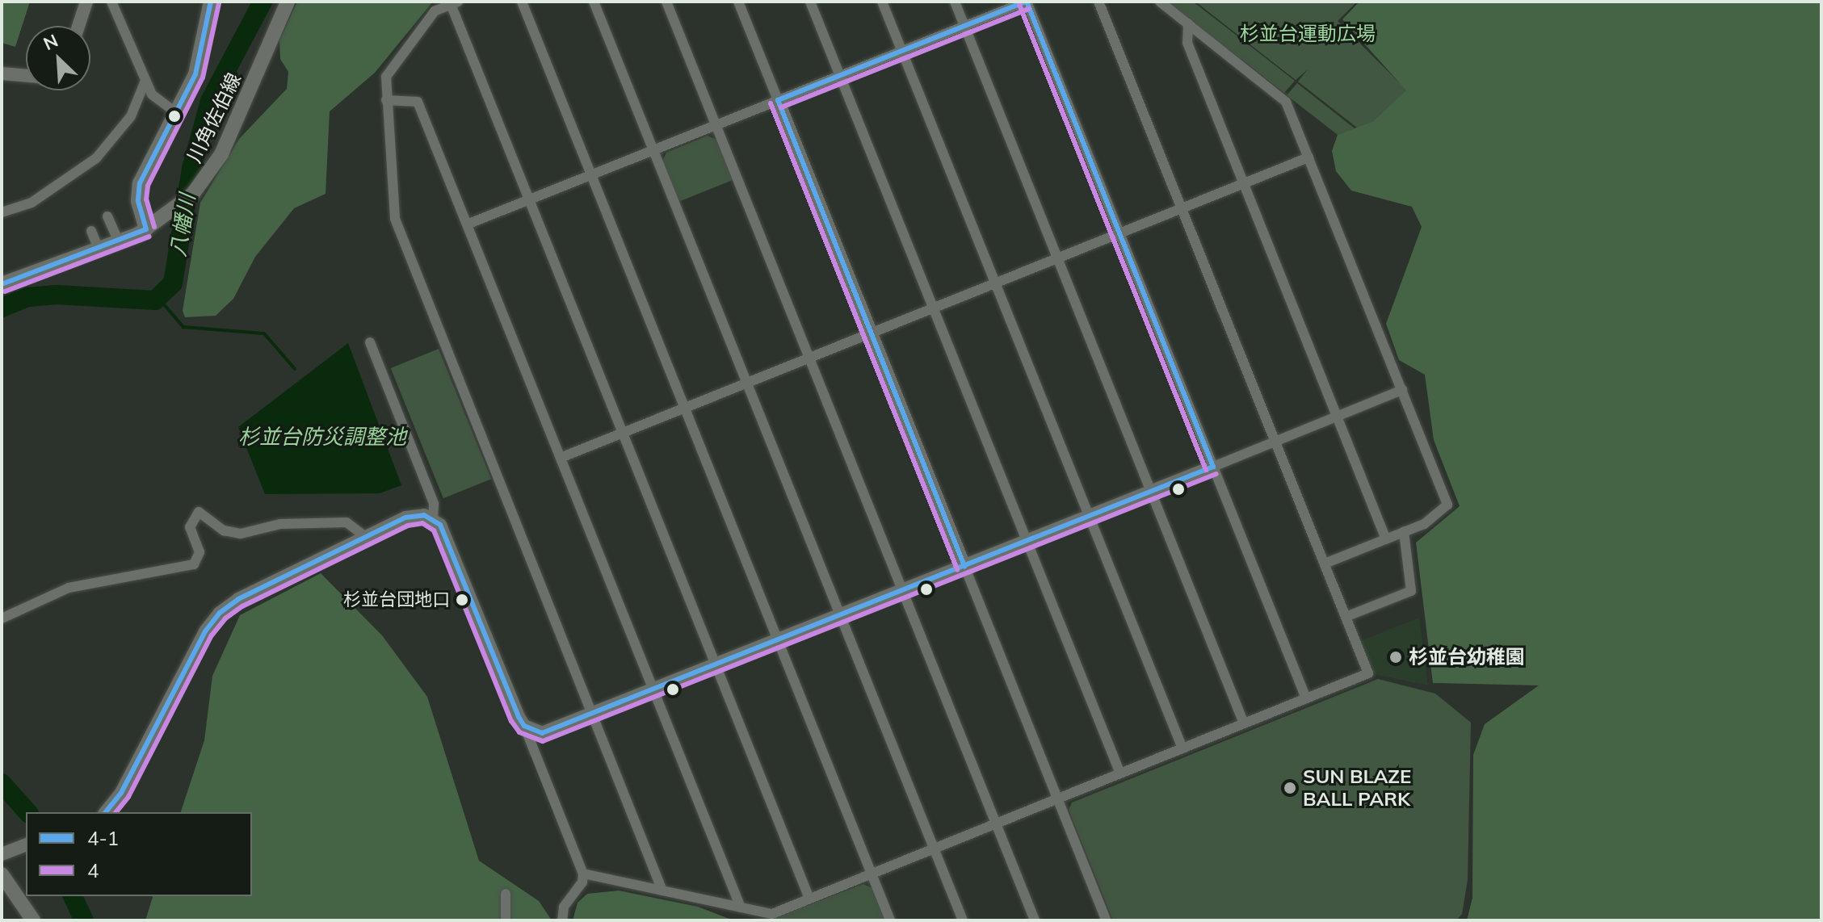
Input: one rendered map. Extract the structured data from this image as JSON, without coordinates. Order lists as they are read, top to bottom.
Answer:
{
  "streets": {
    "main road": ["川角佐伯線"]
  },
  "water": ["八幡川", "杉並台防災調整池"],
  "parks": ["杉並台運動広場"],
  "places": ["杉並台団地口", "杉並台幼稚園", "SUN BLAZE BALL PARK"],
  "lines": ["transit line 4-1", "transit line 4"],
  "legend": ["4-1", "4"],
  "north": "top left"
}
